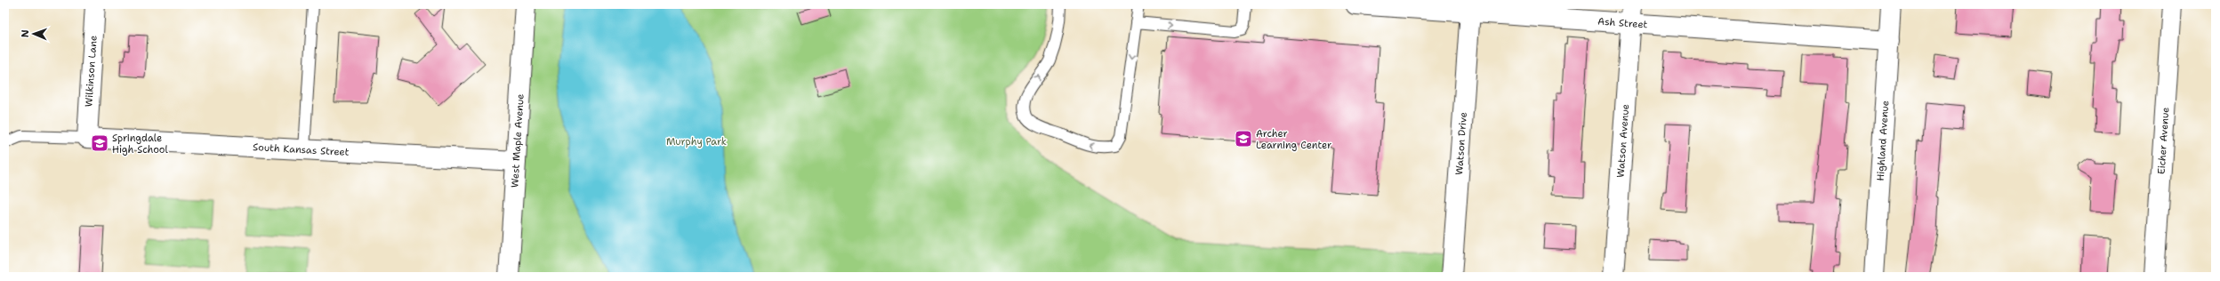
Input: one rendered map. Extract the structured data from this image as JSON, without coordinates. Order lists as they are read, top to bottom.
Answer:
{
  "streets": {
    "street": [
      "Ash Street",
      "Wilkinson Lane",
      "West Maple Avenue",
      "Watson Avenue",
      "Highland Avenue",
      "Eicher Avenue",
      "Watson Drive",
      "South Kansas Street"
    ]
  },
  "crossings": [
    ["Ash Street", "Watson Avenue"],
    ["Ash Street", "Highland Avenue"],
    ["Ash Street", "Watson Drive"],
    ["Wilkinson Lane", "South Kansas Street"],
    ["West Maple Avenue", "South Kansas Street"]
  ],
  "parks": ["Murphy Park"],
  "places": {
    "school or university": ["Archer Learning Center", "Springdale High School"]
  },
  "north": "left"
}
